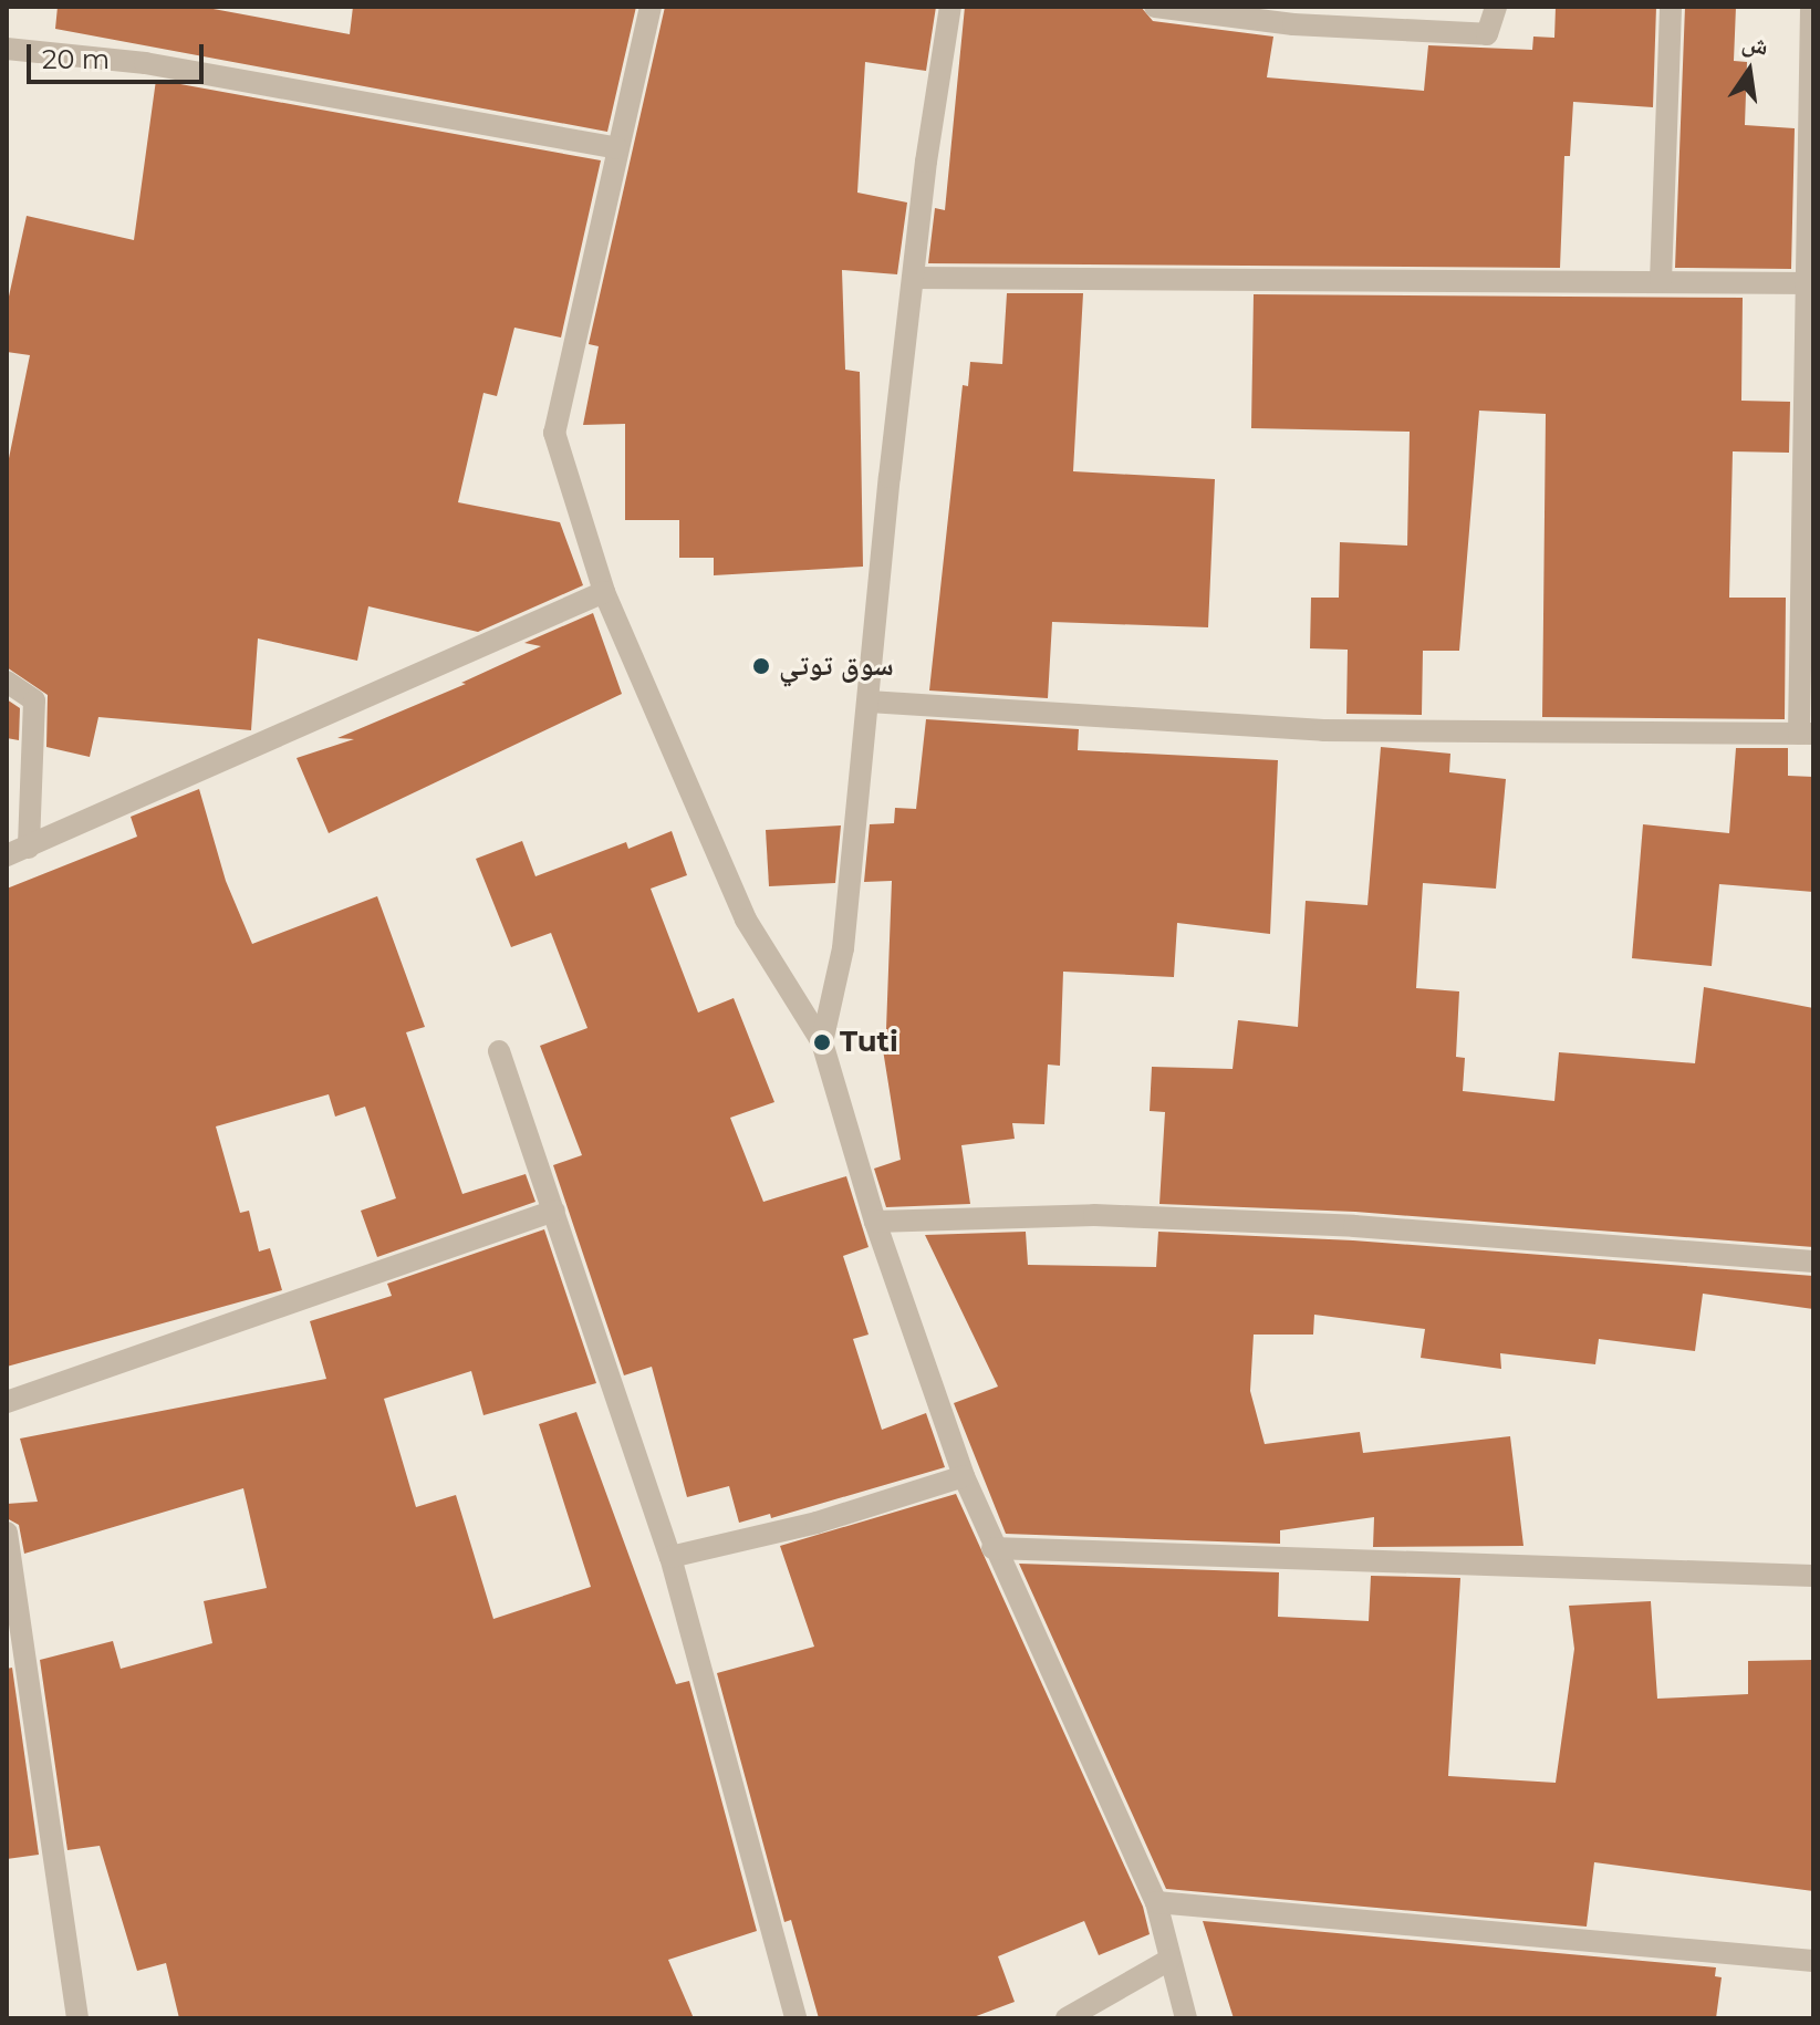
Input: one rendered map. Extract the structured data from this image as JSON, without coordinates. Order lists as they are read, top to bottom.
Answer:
{
  "places": ["سوق توتي", "Tuti"],
  "scale_bar": "20 m",
  "north": "top"
}
